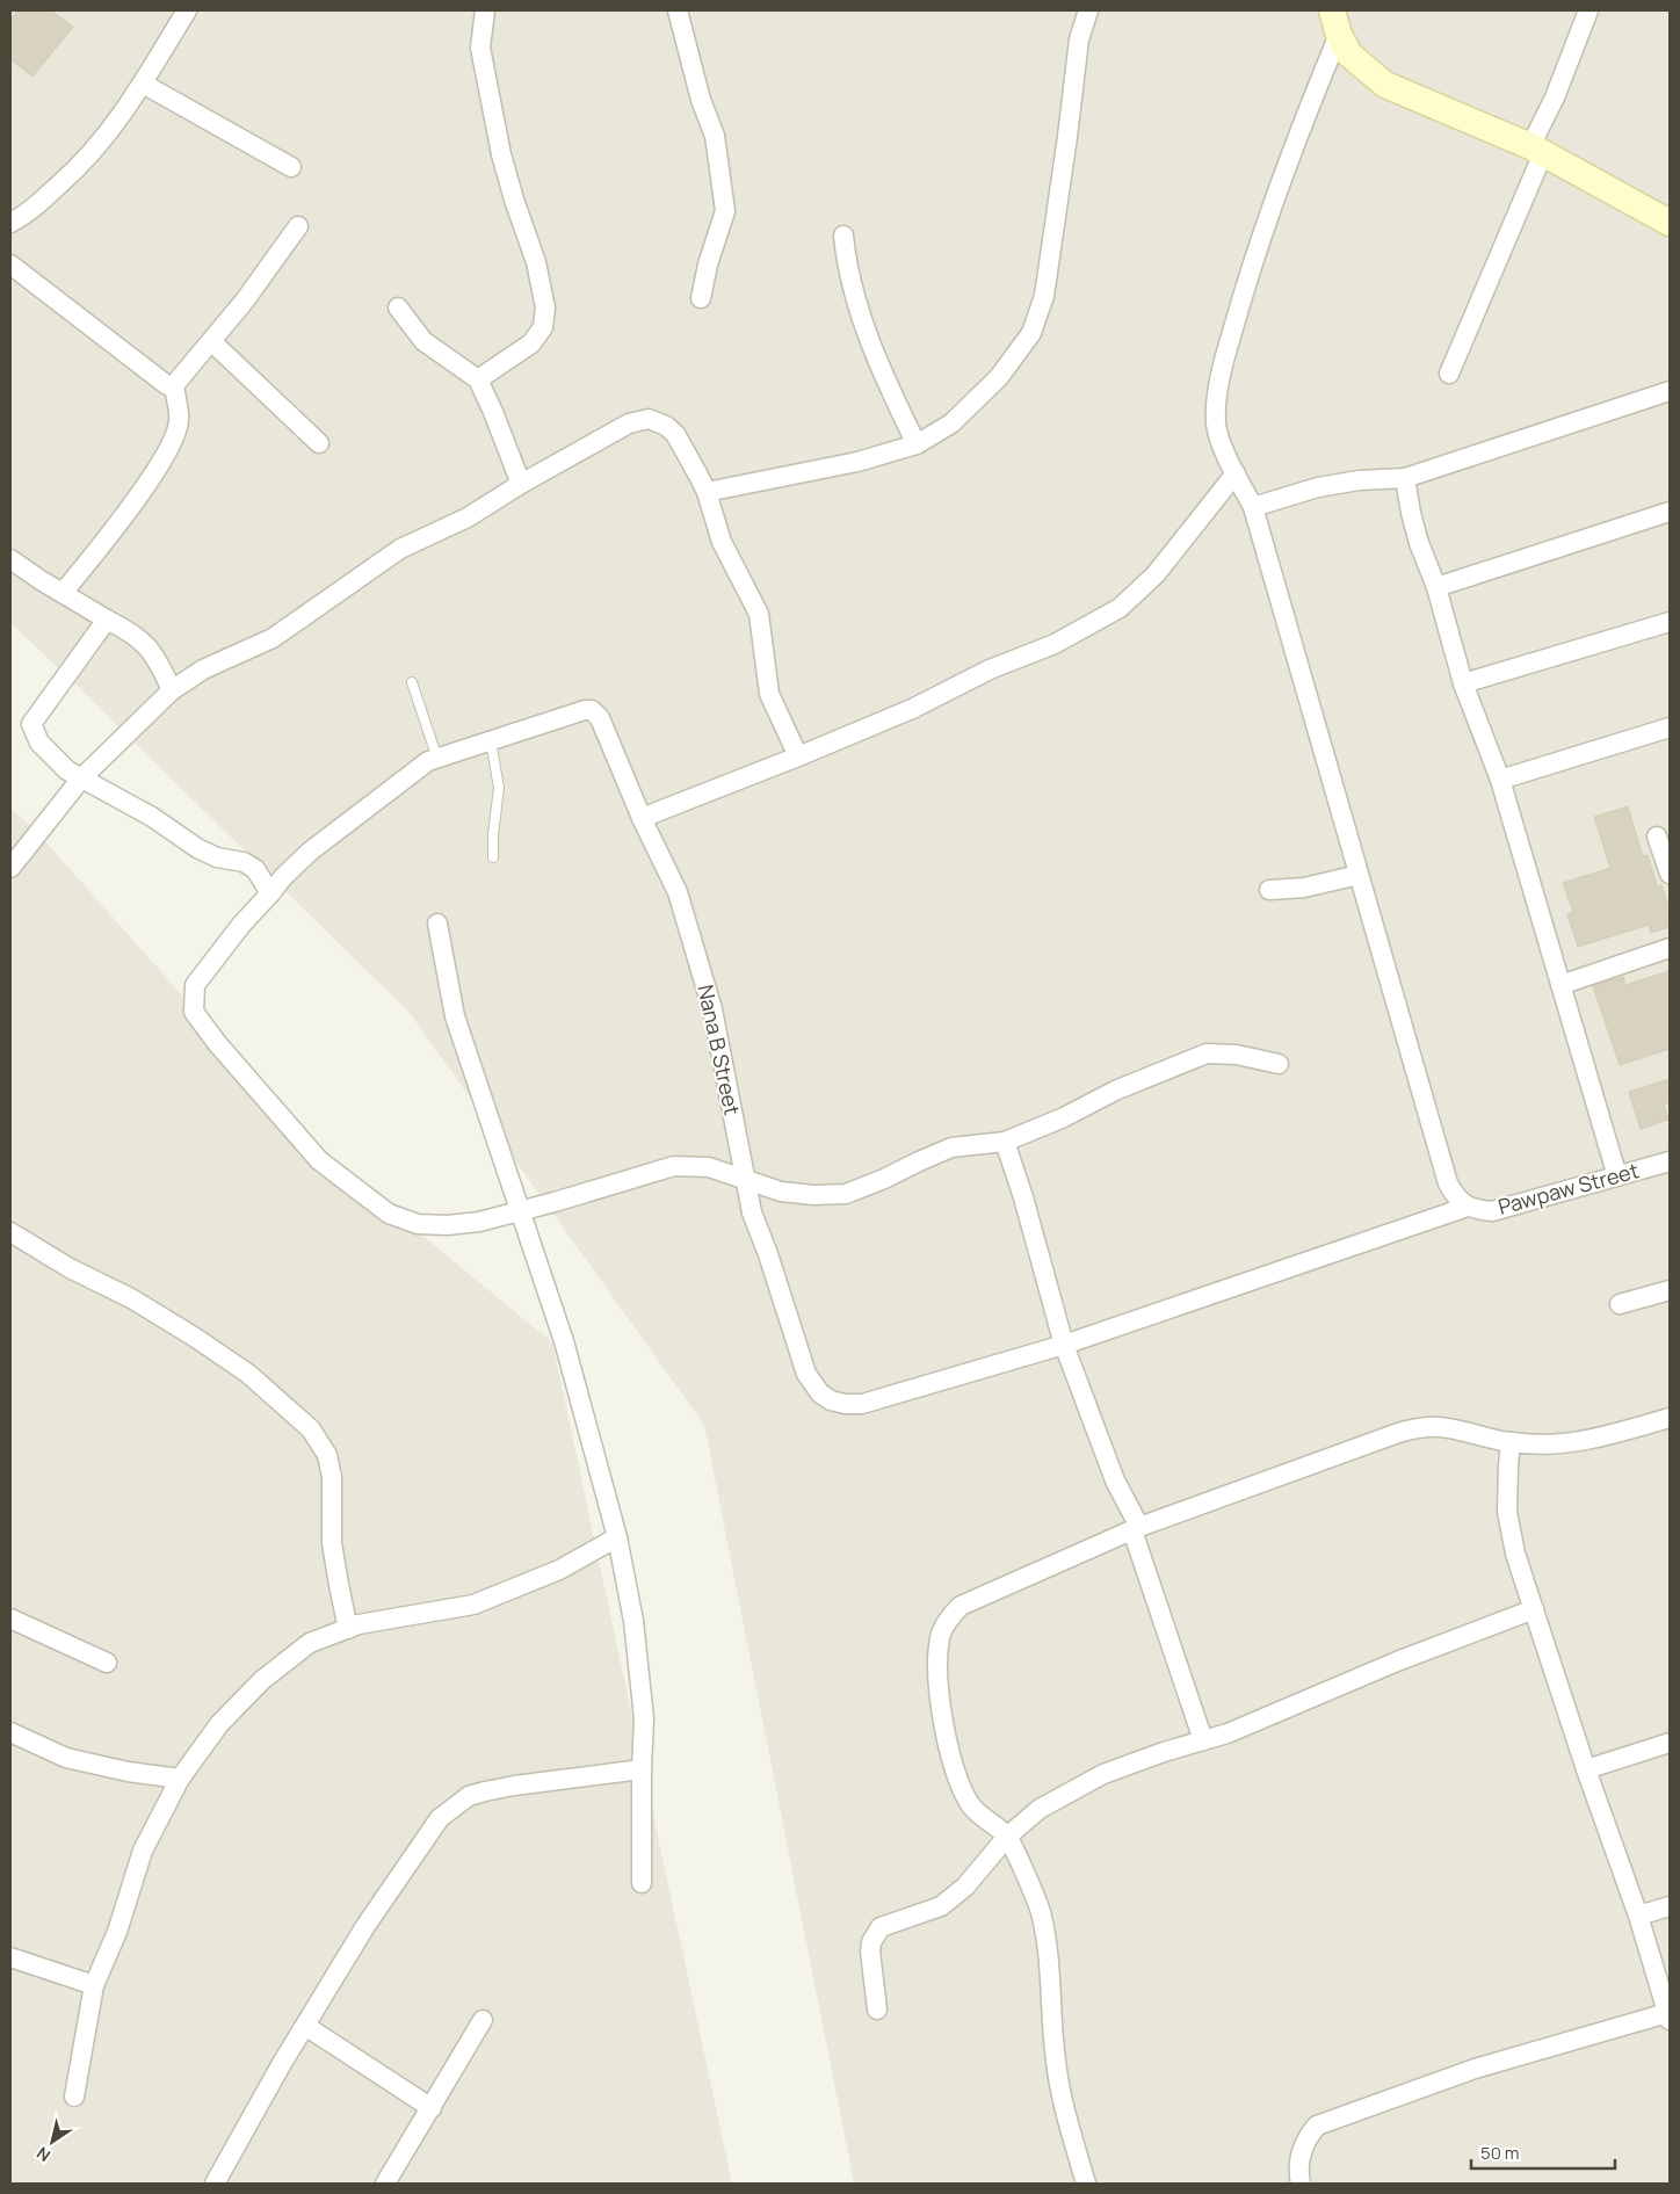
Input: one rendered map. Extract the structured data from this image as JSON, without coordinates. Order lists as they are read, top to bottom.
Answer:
{
  "streets": {
    "street": ["Nana B Street", "Pawpaw Street"]
  },
  "scale_bar": "50 m",
  "north": "bottom left"
}
